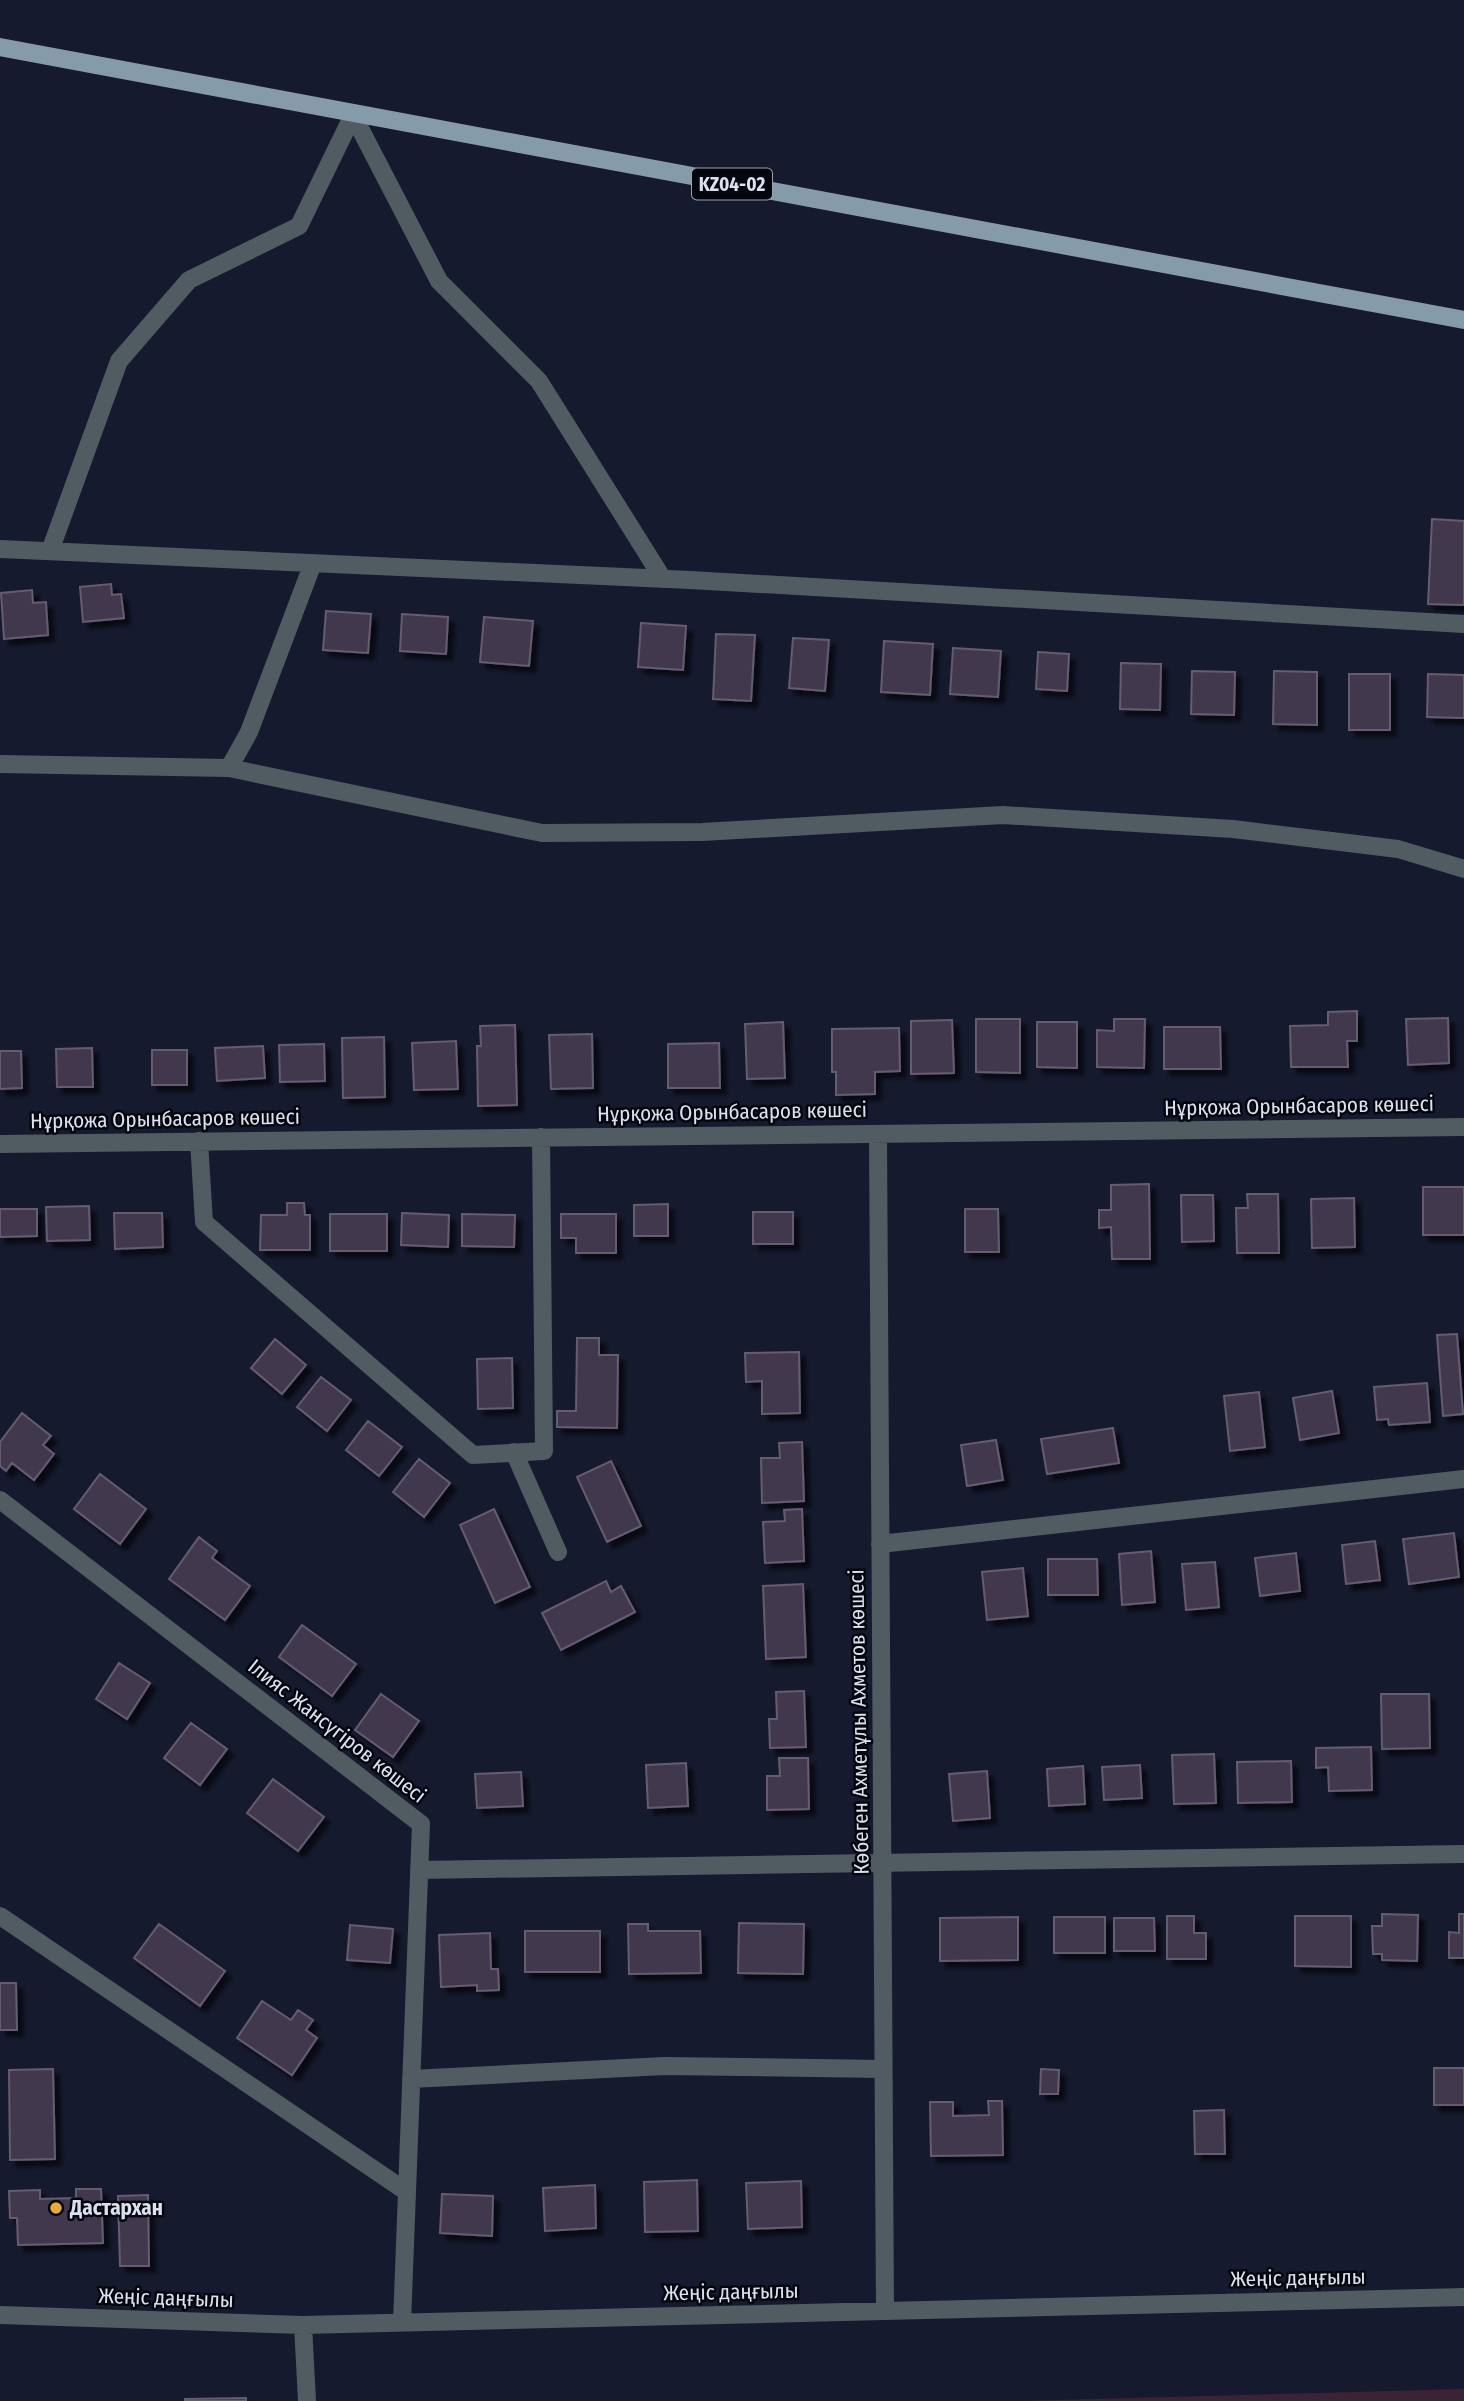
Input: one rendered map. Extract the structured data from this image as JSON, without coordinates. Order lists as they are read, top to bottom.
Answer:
{
  "streets": {
    "main road": ["KZ04-02"],
    "street": [
      "Нұрқожа Орынбасаров көшесі",
      "Көбеген Ахметұлы Ахметов көшесі",
      "Ілияс Жансүгіров көшесі",
      "Жеңіс даңғылы"
    ]
  },
  "crossings": [
    ["Нұрқожа Орынбасаров көшесі", "Көбеген Ахметұлы Ахметов көшесі"],
    ["Көбеген Ахметұлы Ахметов көшесі", "Жеңіс даңғылы"],
    ["Ілияс Жансүгіров көшесі", "Жеңіс даңғылы"]
  ],
  "places": ["Дастархан"]
}
